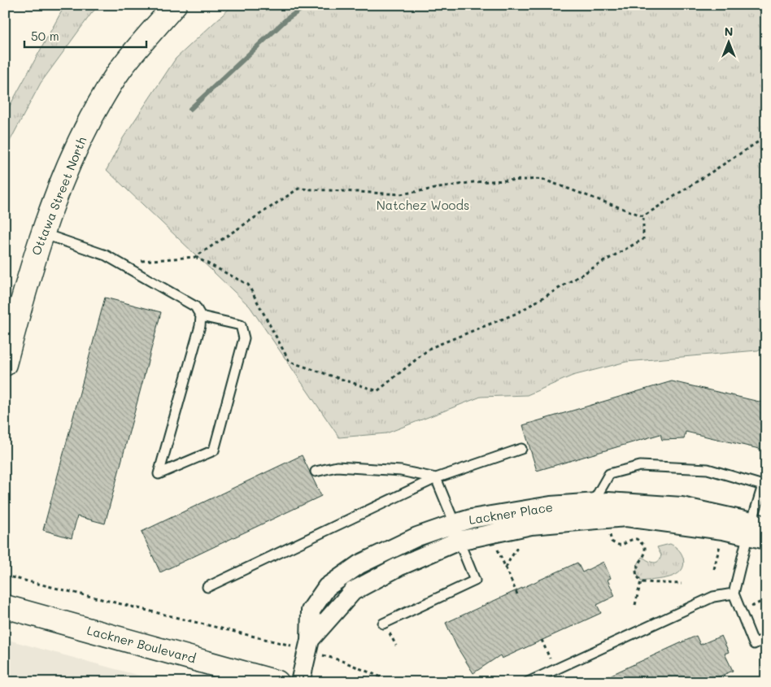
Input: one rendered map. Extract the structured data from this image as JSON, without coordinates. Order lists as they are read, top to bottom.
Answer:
{
  "streets": {
    "street": ["Ottawa Street North", "Lackner Place", "Lackner Boulevard"]
  },
  "parks": ["Natchez Woods"],
  "scale_bar": "50 m",
  "north": "top"
}
